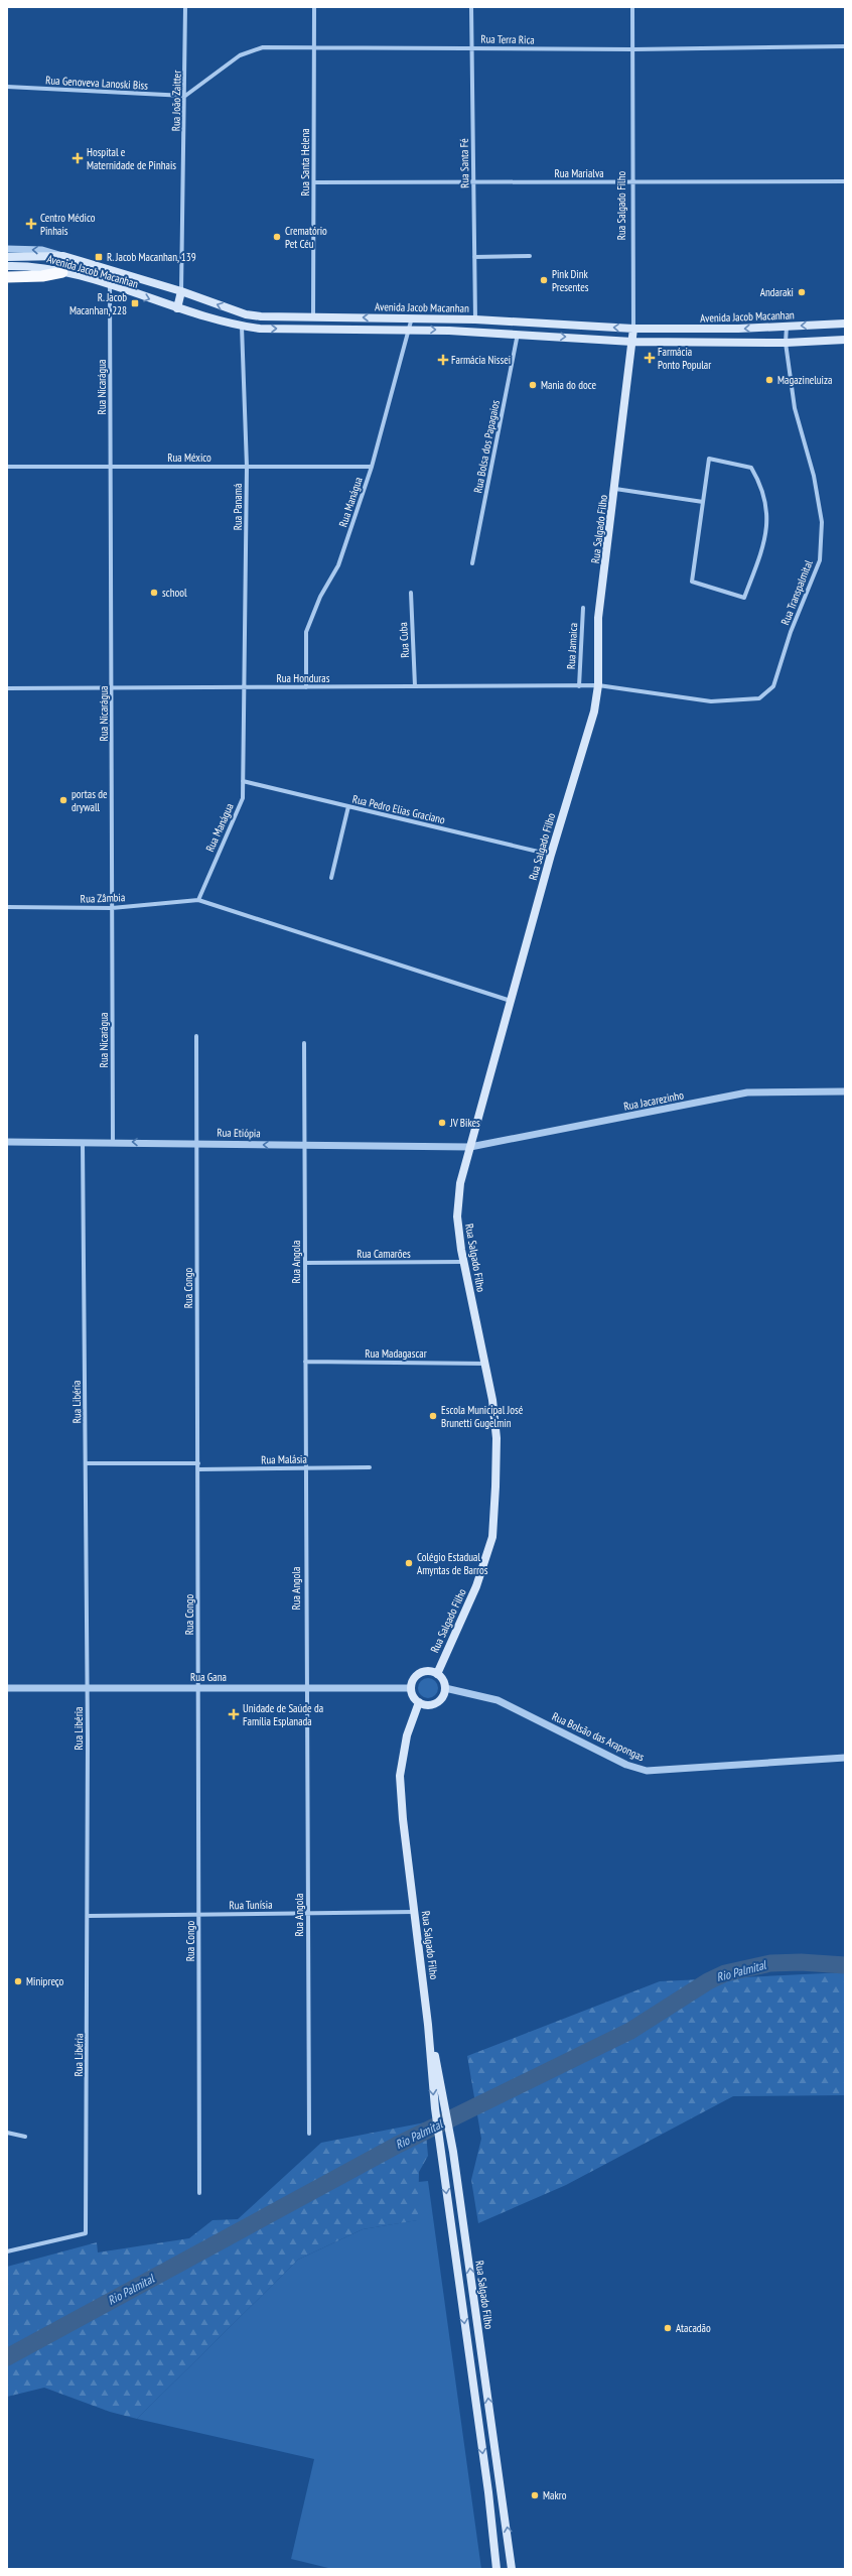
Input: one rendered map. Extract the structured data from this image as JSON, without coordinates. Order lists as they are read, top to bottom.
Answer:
{
  "streets": {
    "main road": ["Rua Salgado Filho", "Avenida Jacob Macanhan"],
    "street": [
      "Rua Terra Rica",
      "Rua Genoveva Lanoski Biss",
      "Rua João Zaitter",
      "Rua Santa Helena",
      "Rua Santa Fé",
      "Rua Marialva",
      "Rua Nicarágua",
      "Rua Bolsa dos Papagaios",
      "Rua México",
      "Rua Manágua",
      "Rua Panamá",
      "Rua Transpalmital",
      "Rua Cuba",
      "Rua Jamaica",
      "Rua Honduras",
      "Rua Pedro Elias Graciano",
      "Rua Zâmbia",
      "Rua Jacarezinho",
      "Rua Etiópia",
      "Rua Camarões",
      "Rua Angola",
      "Rua Congo",
      "Rua Madagascar",
      "Rua Libéria",
      "Rua Malásia",
      "Rua Gana",
      "Rua Bolsão das Arapongas",
      "Rua Tunísia"
    ]
  },
  "crossings": [
    ["Rua Terra Rica", "Rua Genoveva Lanoski Biss"],
    ["Rua Terra Rica", "Rua João Zaitter"],
    ["Rua Terra Rica", "Rua Santa Helena"],
    ["Rua Terra Rica", "Rua Santa Fé"],
    ["Rua Terra Rica", "Rua Salgado Filho"],
    ["Rua Genoveva Lanoski Biss", "Rua João Zaitter"],
    ["Rua João Zaitter", "Avenida Jacob Macanhan"],
    ["Rua Santa Helena", "Rua Marialva"],
    ["Rua Santa Helena", "Avenida Jacob Macanhan"],
    ["Rua Santa Fé", "Rua Marialva"],
    ["Rua Santa Fé", "Avenida Jacob Macanhan"],
    ["Rua Marialva", "Rua Salgado Filho"],
    ["Rua Salgado Filho", "Avenida Jacob Macanhan"],
    ["Rua Salgado Filho", "Rua Transpalmital"],
    ["Rua Salgado Filho", "Rua Honduras"],
    ["Rua Salgado Filho", "Rua Pedro Elias Graciano"],
    ["Rua Salgado Filho", "Rua Jacarezinho"],
    ["Rua Salgado Filho", "Rua Etiópia"],
    ["Rua Salgado Filho", "Rua Camarões"],
    ["Rua Salgado Filho", "Rua Madagascar"],
    ["Rua Salgado Filho", "Rua Gana"],
    ["Rua Salgado Filho", "Rua Bolsão das Arapongas"],
    ["Rua Salgado Filho", "Rua Tunísia"],
    ["Avenida Jacob Macanhan", "Rua Nicarágua"],
    ["Avenida Jacob Macanhan", "Rua Bolsa dos Papagaios"],
    ["Avenida Jacob Macanhan", "Rua Manágua"],
    ["Avenida Jacob Macanhan", "Rua Panamá"],
    ["Avenida Jacob Macanhan", "Rua Transpalmital"],
    ["Rua Nicarágua", "Rua México"],
    ["Rua Nicarágua", "Rua Honduras"],
    ["Rua Nicarágua", "Rua Zâmbia"],
    ["Rua Nicarágua", "Rua Etiópia"],
    ["Rua México", "Rua Manágua"],
    ["Rua México", "Rua Panamá"],
    ["Rua Manágua", "Rua Panamá"],
    ["Rua Manágua", "Rua Honduras"],
    ["Rua Manágua", "Rua Pedro Elias Graciano"],
    ["Rua Manágua", "Rua Zâmbia"],
    ["Rua Panamá", "Rua Honduras"],
    ["Rua Transpalmital", "Rua Honduras"],
    ["Rua Cuba", "Rua Honduras"],
    ["Rua Jamaica", "Rua Honduras"],
    ["Rua Jacarezinho", "Rua Etiópia"],
    ["Rua Etiópia", "Rua Angola"],
    ["Rua Etiópia", "Rua Congo"],
    ["Rua Etiópia", "Rua Libéria"],
    ["Rua Camarões", "Rua Angola"],
    ["Rua Angola", "Rua Madagascar"],
    ["Rua Angola", "Rua Malásia"],
    ["Rua Angola", "Rua Gana"],
    ["Rua Angola", "Rua Tunísia"],
    ["Rua Congo", "Rua Malásia"],
    ["Rua Congo", "Rua Gana"],
    ["Rua Congo", "Rua Tunísia"],
    ["Rua Libéria", "Rua Gana"],
    ["Rua Libéria", "Rua Tunísia"],
    ["Rua Gana", "Rua Bolsão das Arapongas"]
  ],
  "one_way": ["Rua Etiópia"],
  "water": ["Rio Palmital"],
  "places": {
    "health": [
      "Hospital e Maternidade de Pinhais",
      "Centro Médico Pinhais",
      "Farmácia Ponto Popular",
      "Farmácia Nissei",
      "Unidade de Saúde da Família Esplanada"
    ],
    "other": [
      "Crematório Pet Céu",
      "Pink Dink Presentes",
      "Andaraki",
      "Magazineluiza",
      "Mania do doce",
      "school",
      "portas de drywall",
      "JV Bikes",
      "Escola Municipal José Brunetti Gugelmin",
      "Colégio Estadual Amyntas de Barros",
      "Minipreço",
      "Atacadão",
      "Makro"
    ],
    "transit": ["R. Jacob Macanhan, 139", "R. Jacob Macanhan, 228"]
  }
}
